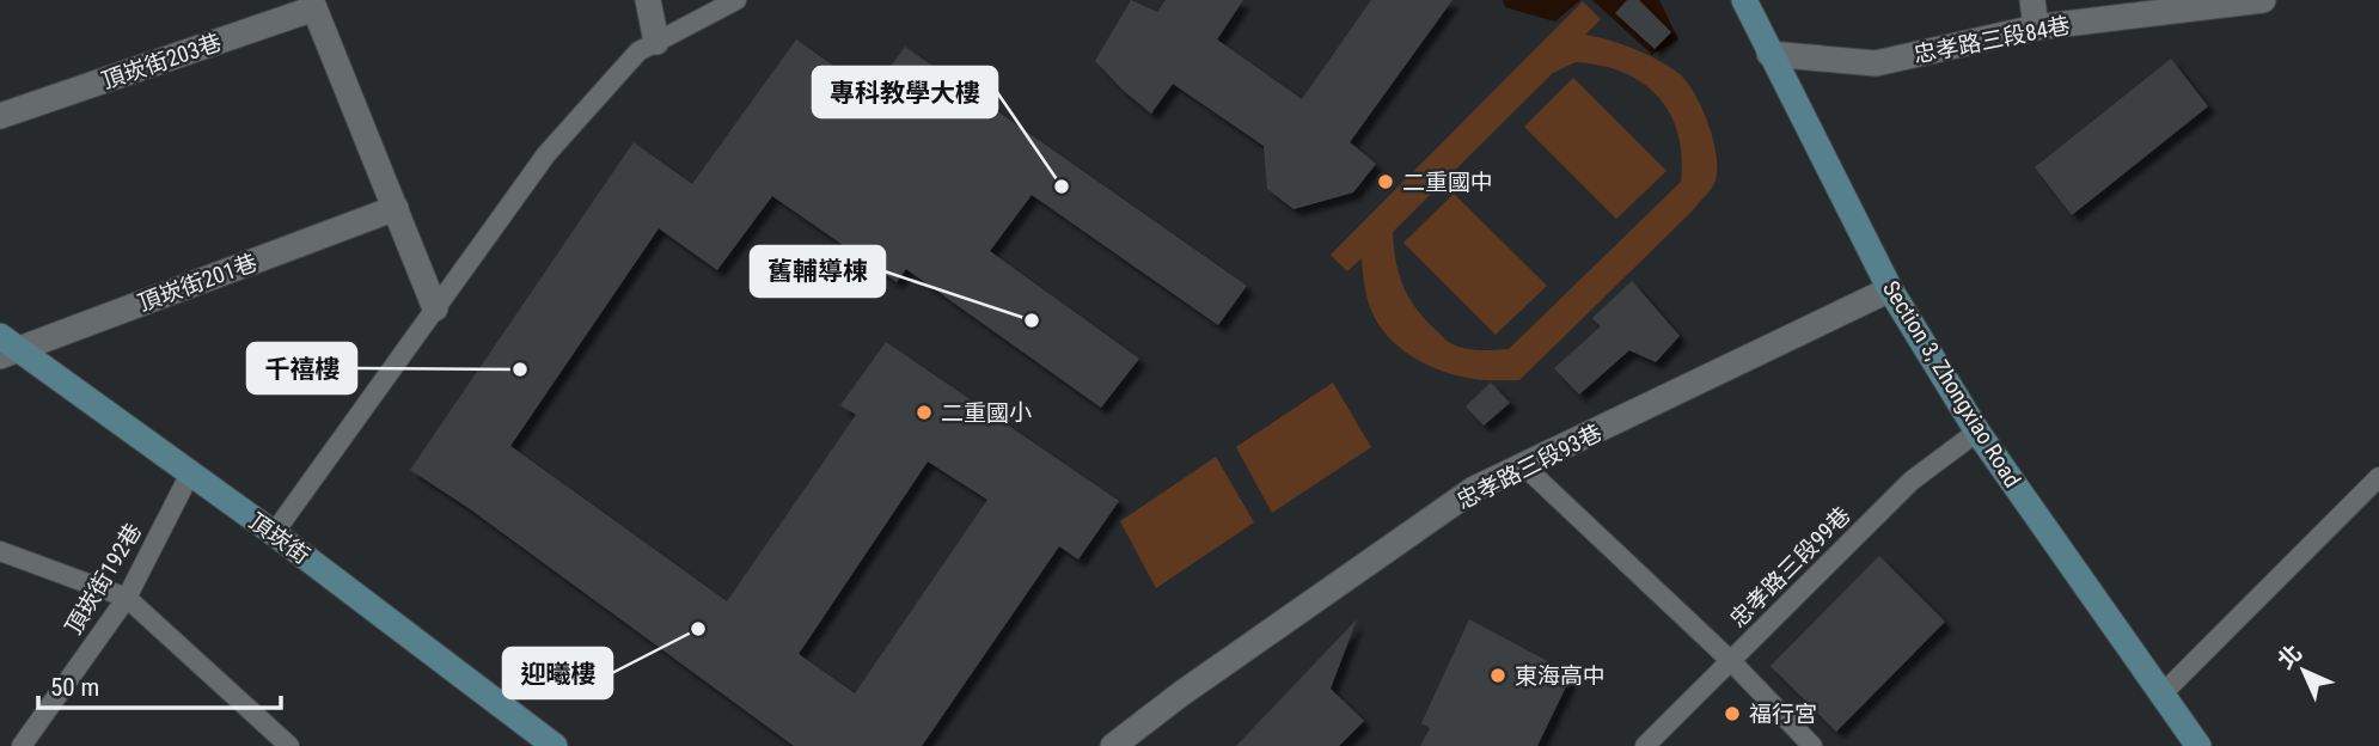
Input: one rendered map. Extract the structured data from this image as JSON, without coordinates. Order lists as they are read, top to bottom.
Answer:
{
  "streets": {
    "street": [
      "忠孝路三段84巷",
      "頂崁街203巷",
      "頂崁街201巷",
      "Section 3, Zhongxiao Road",
      "忠孝路三段93巷",
      "頂崁街"
    ],
    "lane": ["忠孝路三段99巷", "頂崁街192巷"]
  },
  "crossings": [
    ["忠孝路三段84巷", "Section 3, Zhongxiao Road"],
    ["頂崁街201巷", "頂崁街"],
    ["Section 3, Zhongxiao Road", "忠孝路三段93巷"],
    ["Section 3, Zhongxiao Road", "忠孝路三段99巷"],
    ["頂崁街", "頂崁街192巷"]
  ],
  "places": [
    "二重國中",
    "專科教學大樓",
    "舊輔導棟",
    "千禧樓",
    "二重國小",
    "迎曦樓",
    "東海高中",
    "福行宮"
  ],
  "scale_bar": "50 m",
  "north": "top left"
}
